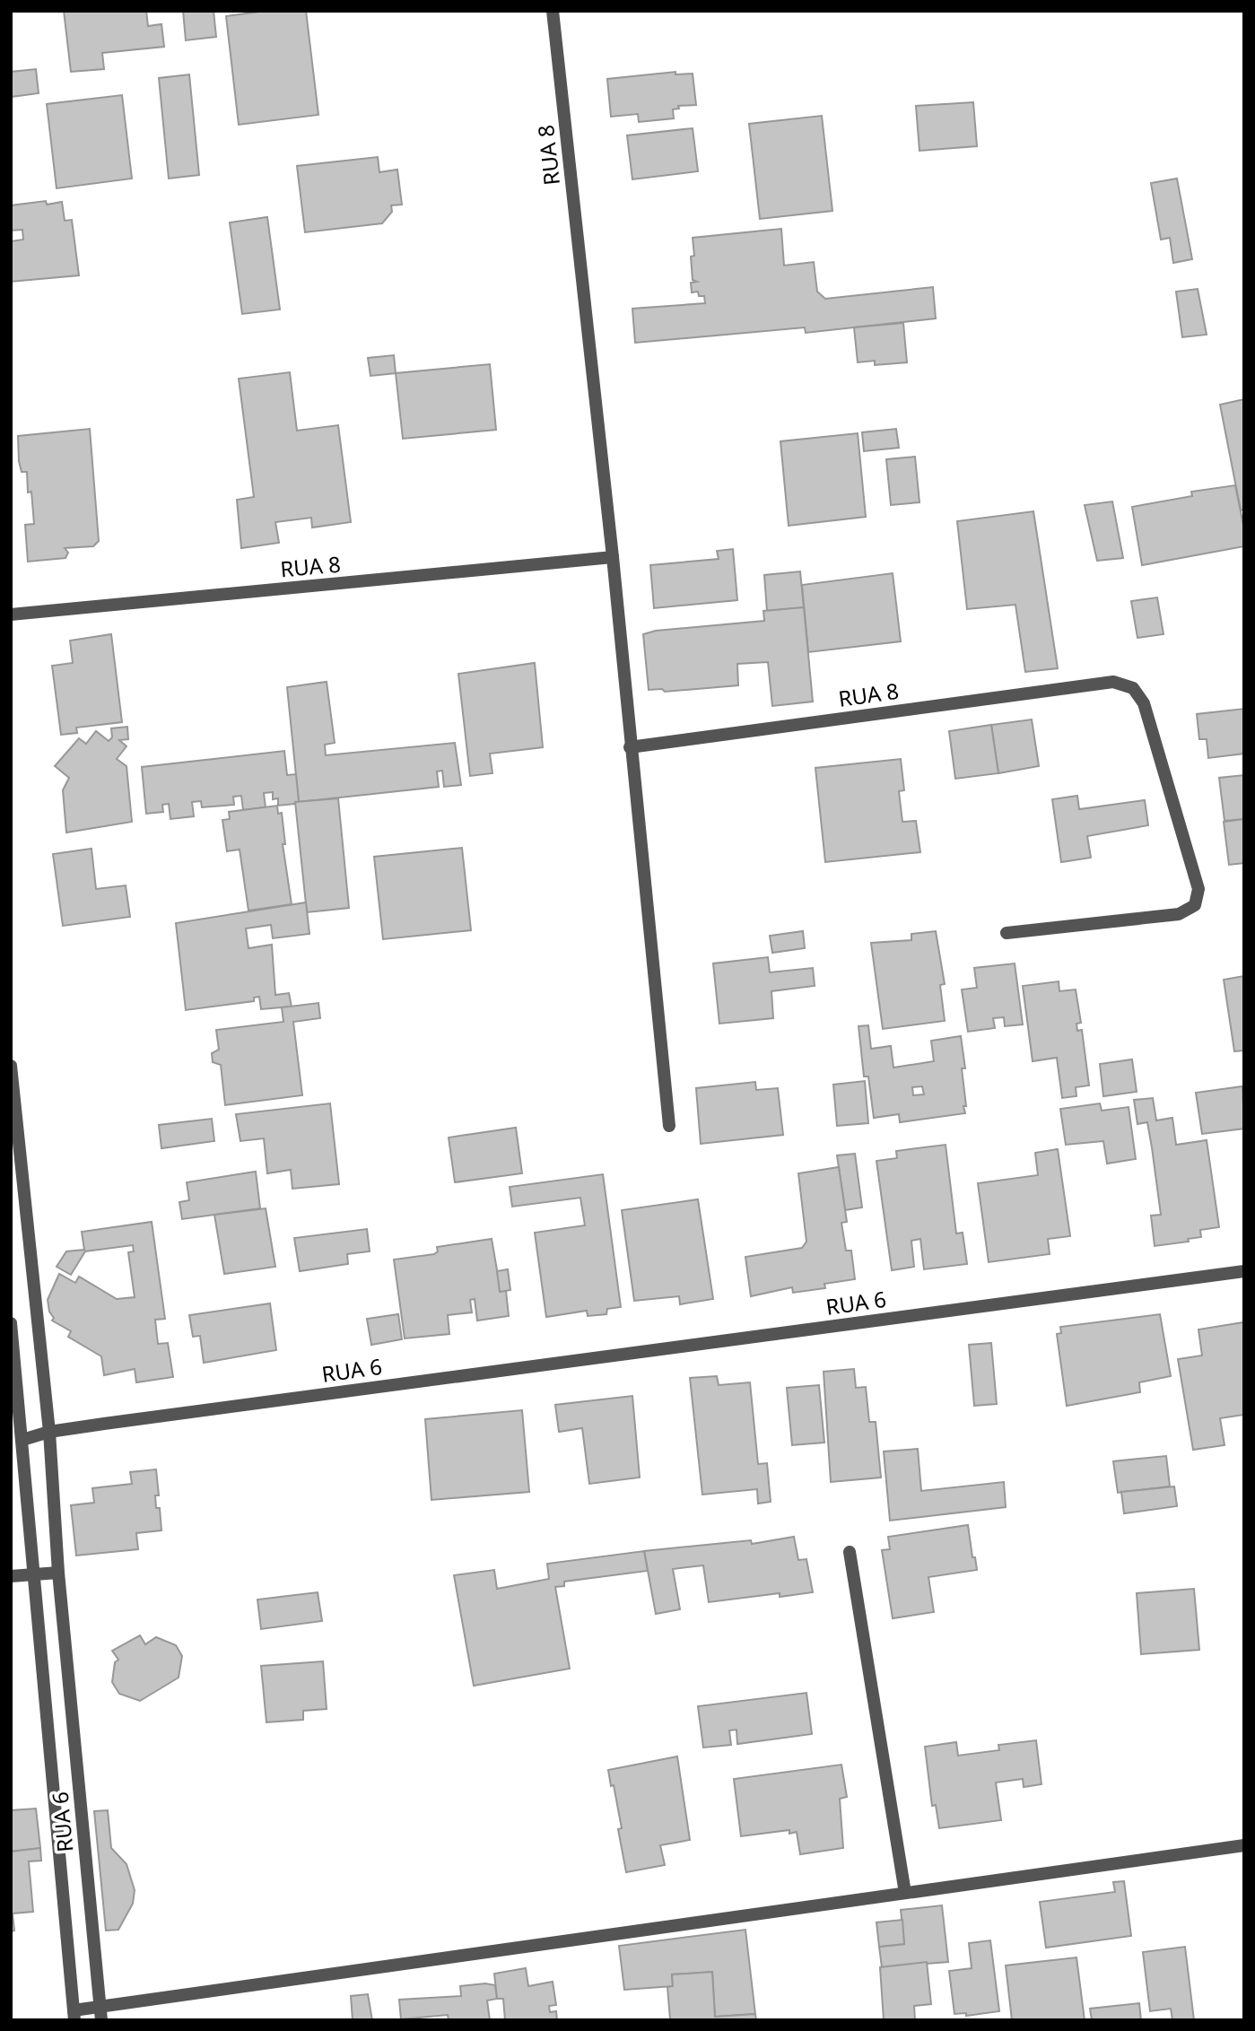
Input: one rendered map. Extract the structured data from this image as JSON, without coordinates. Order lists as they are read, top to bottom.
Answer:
{
  "streets": {
    "street": ["RUA 8", "RUA 6"]
  }
}
